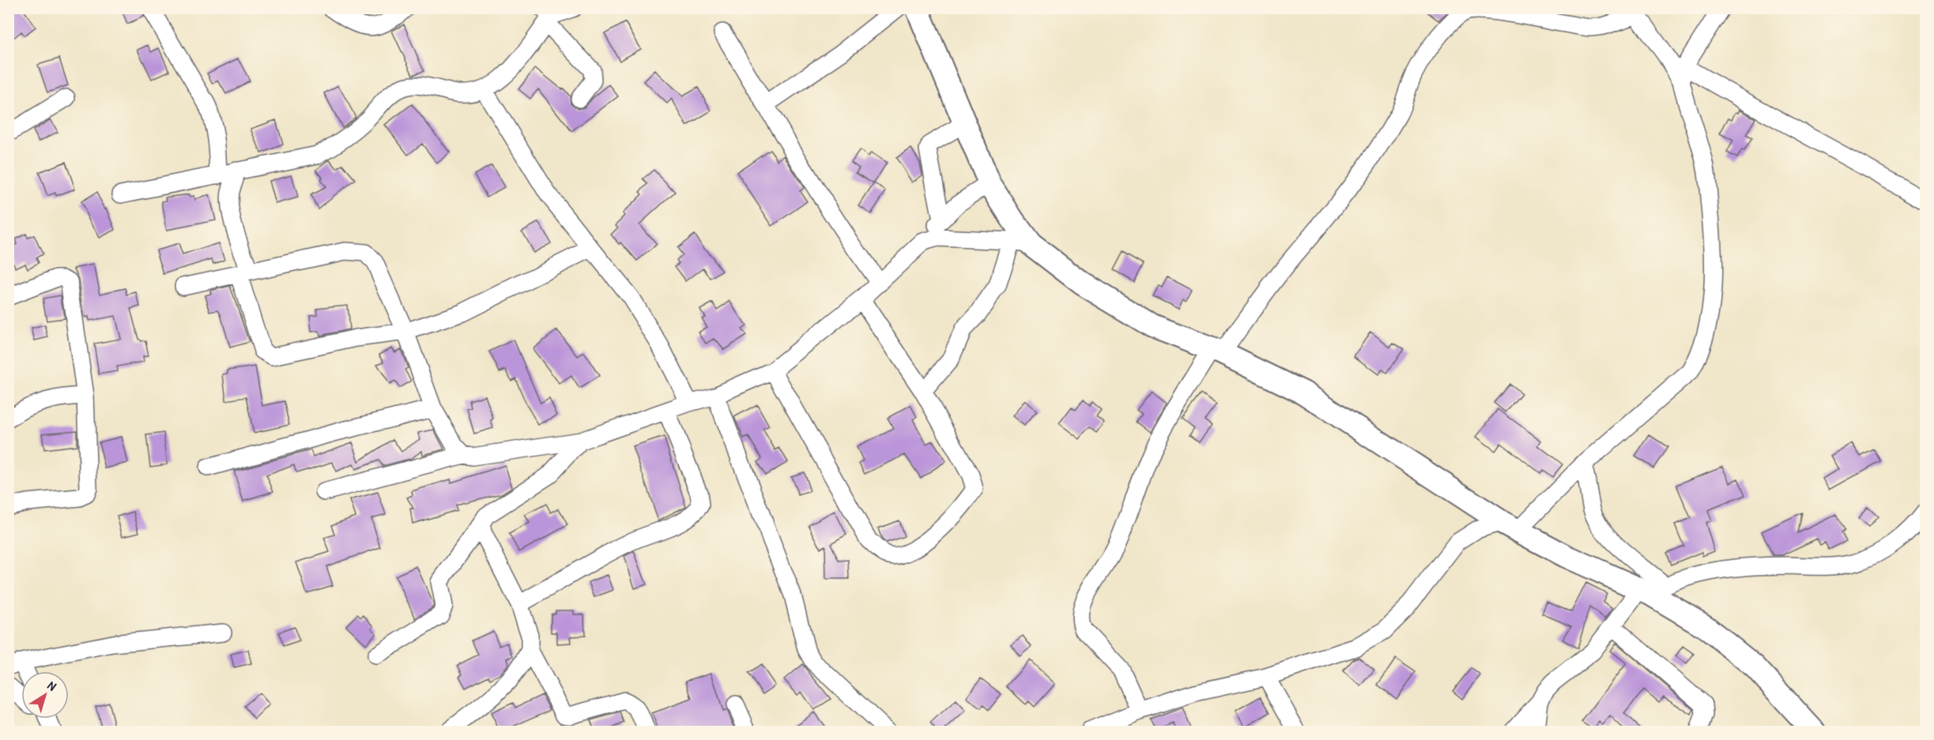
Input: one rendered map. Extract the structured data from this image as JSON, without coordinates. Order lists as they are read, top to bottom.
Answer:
{
  "north": "top right"
}
